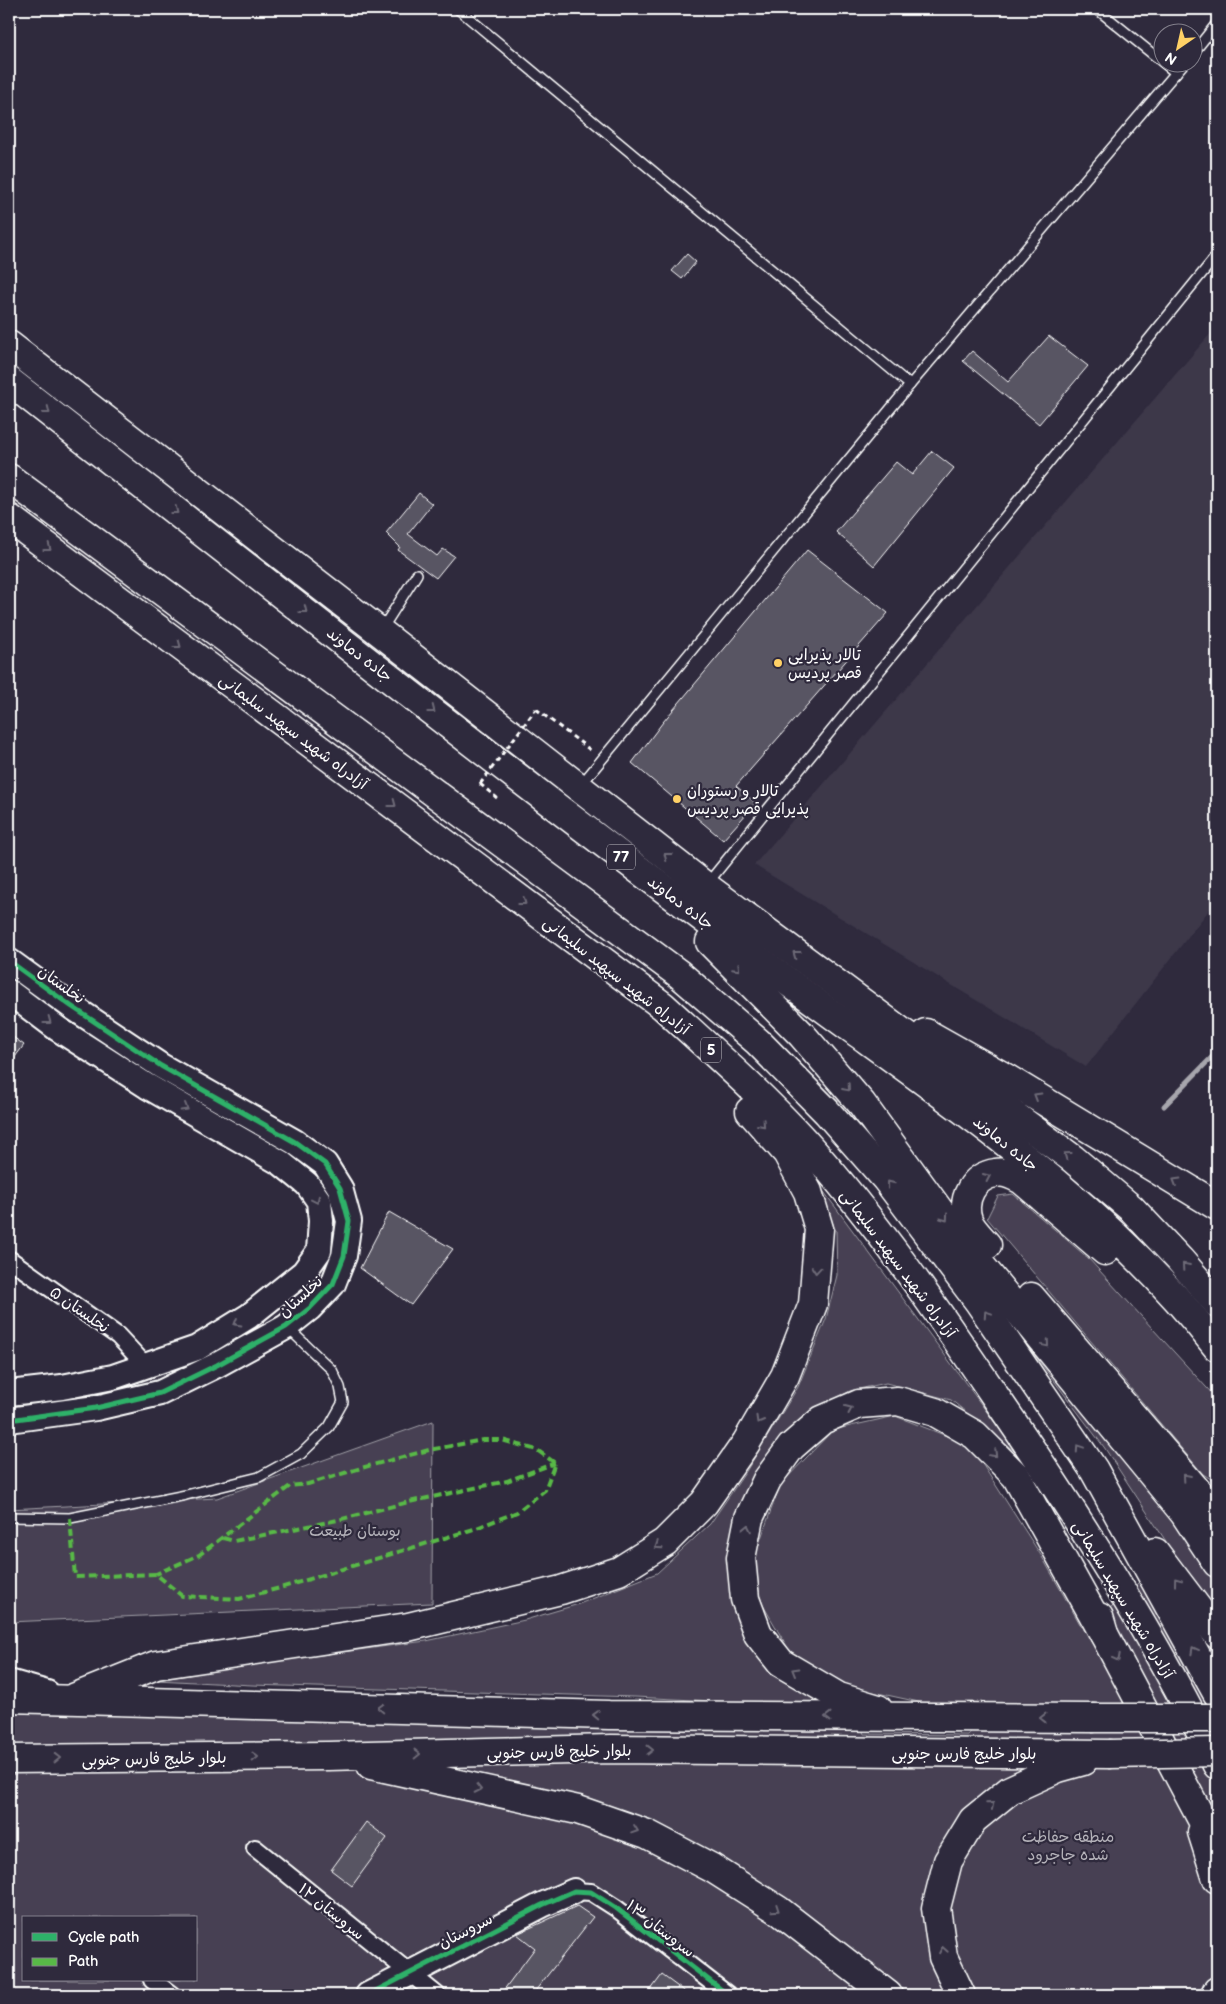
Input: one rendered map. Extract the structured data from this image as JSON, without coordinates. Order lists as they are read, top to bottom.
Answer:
{
  "streets": {
    "highway": [
      "جاده دماوند",
      "آزادراه شهید سپهبد سلیمانی",
      "77",
      "5",
      "بلوار خلیج فارس جنوبی"
    ],
    "street": [
      "نخلستان",
      "نخلستان ۵",
      "سروستان ۱۲",
      "سروستان ۱۳",
      "سروستان"
    ]
  },
  "crossings": [
    ["نخلستان", "نخلستان ۵"],
    ["سروستان ۱۲", "سروستان"],
    ["سروستان ۱۳", "سروستان"]
  ],
  "parks": ["بوستان طبیعت", "منطقه حفاظت شده جاجرود"],
  "places": ["تالار پذیرایی قصر پردیس", "تالار و رستوران پذیرایی قصر پردیس"],
  "legend": ["Cycle path", "Path"],
  "north": "bottom left"
}
